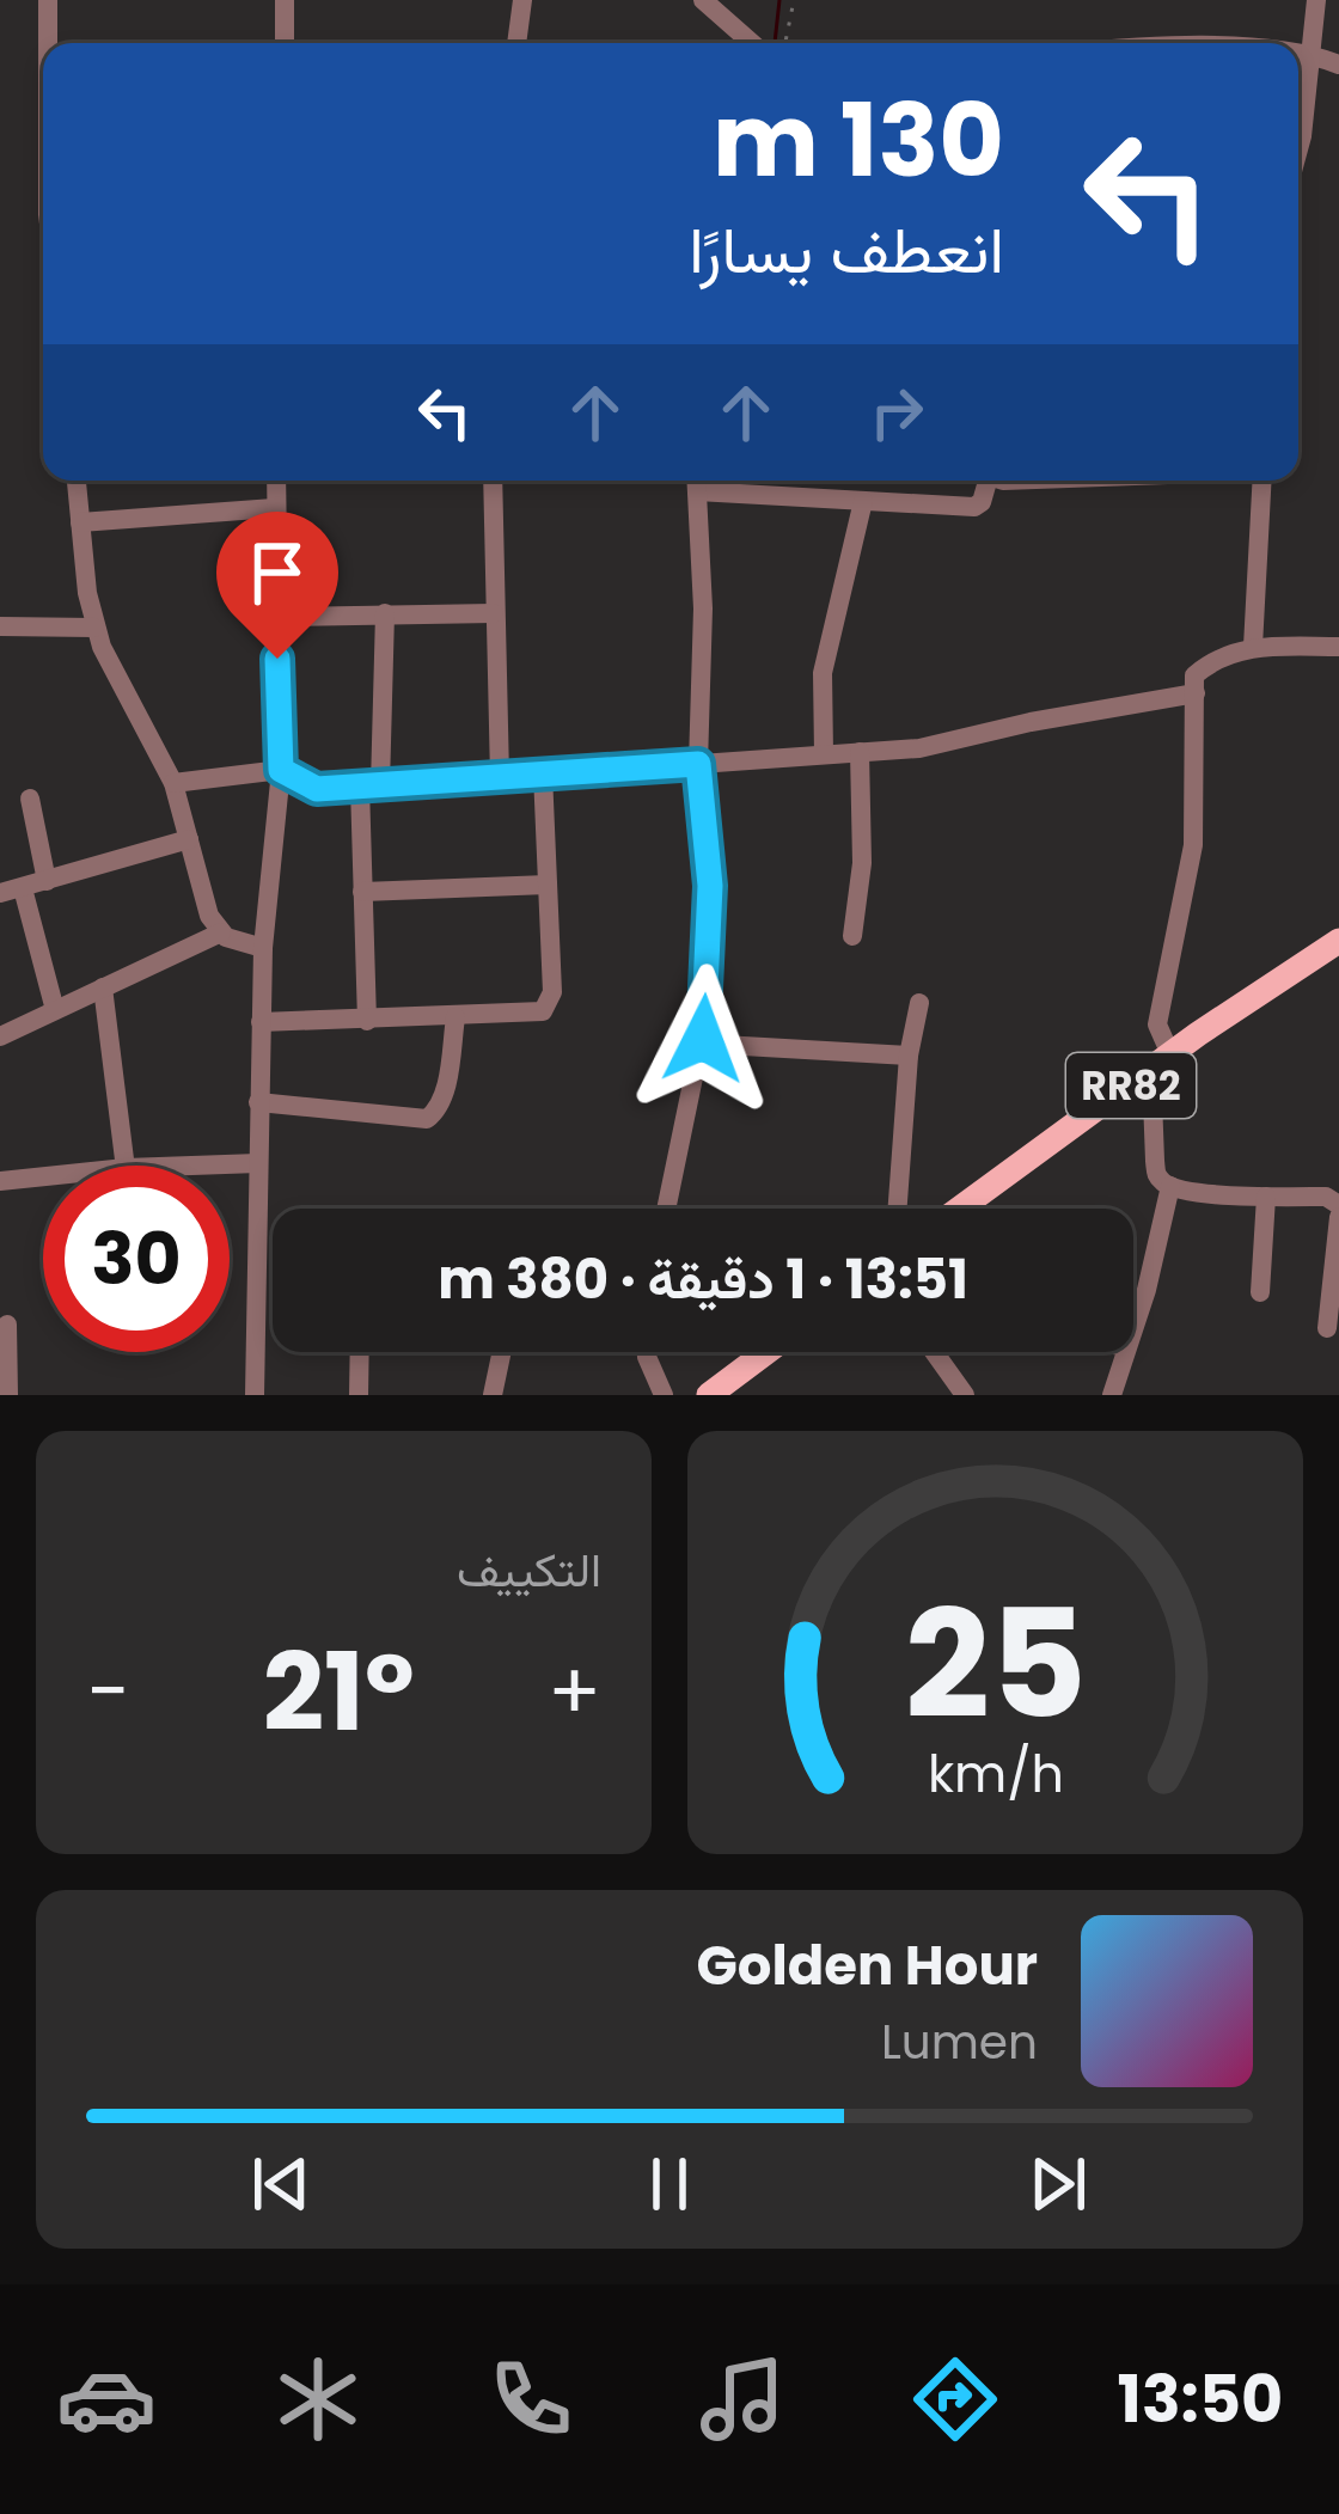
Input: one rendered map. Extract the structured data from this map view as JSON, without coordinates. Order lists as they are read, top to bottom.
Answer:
{
  "streets": {
    "main road": ["RR82"]
  },
  "page": {
    "turn": ["130 m", "انعطف يسارًا"],
    "limit": "30",
    "trip": "13:51 · 1 دقيقة · 380 m",
    "tile": "التكييف",
    "heat": ["−", "21°", "+"],
    "song": ["Golden Hour", "Lumen"],
    "tabs": "13:50",
    "gauge": ["25", "km/h"]
  }
}
